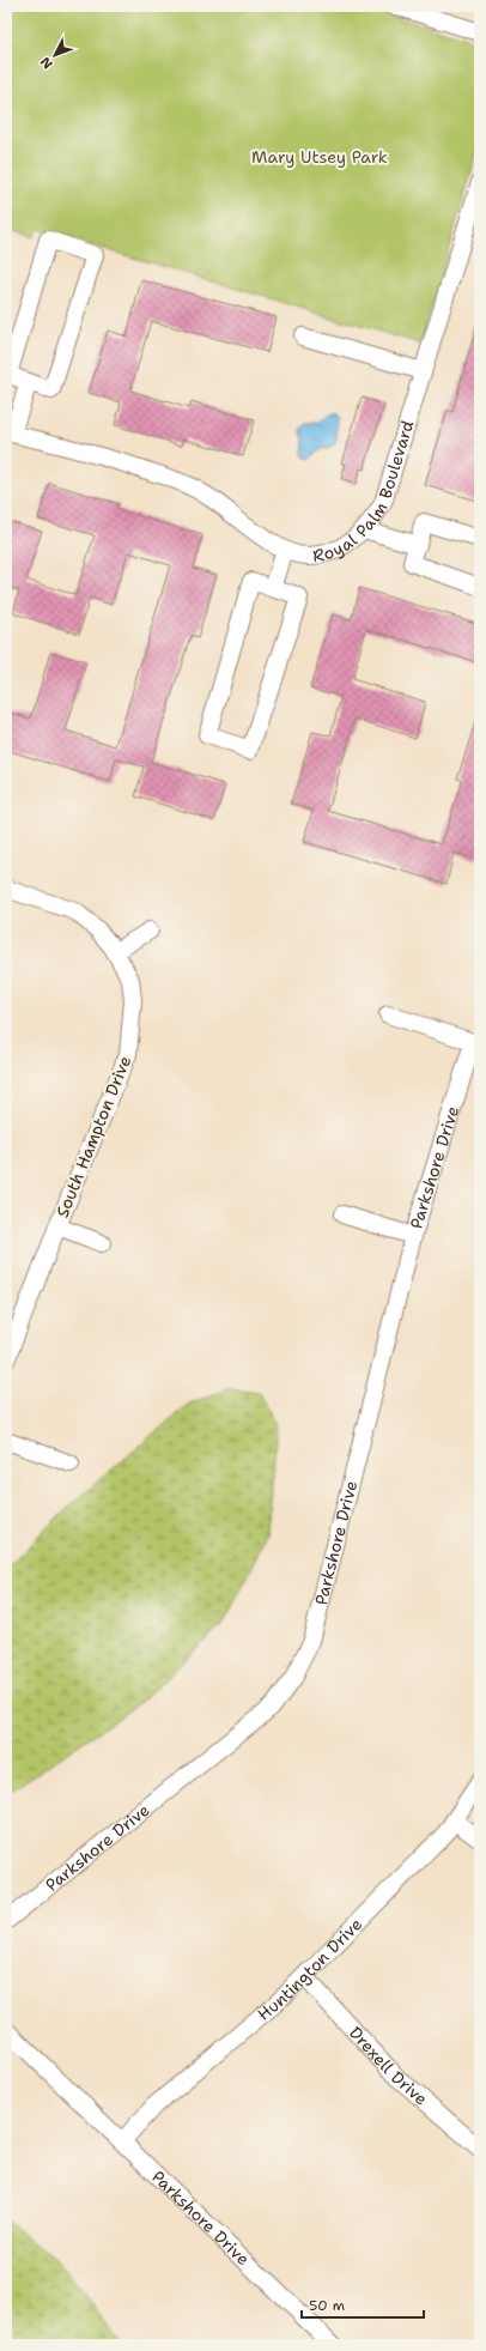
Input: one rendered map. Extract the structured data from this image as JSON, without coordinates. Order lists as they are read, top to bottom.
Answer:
{
  "streets": {
    "street": [
      "Royal Palm Boulevard",
      "South Hampton Drive",
      "Parkshore Drive",
      "Huntington Drive",
      "Drexell Drive"
    ]
  },
  "crossings": [
    ["Parkshore Drive", "Huntington Drive"],
    ["Huntington Drive", "Drexell Drive"]
  ],
  "parks": ["Mary Utsey Park"],
  "scale_bar": "50 m",
  "north": "bottom left"
}
